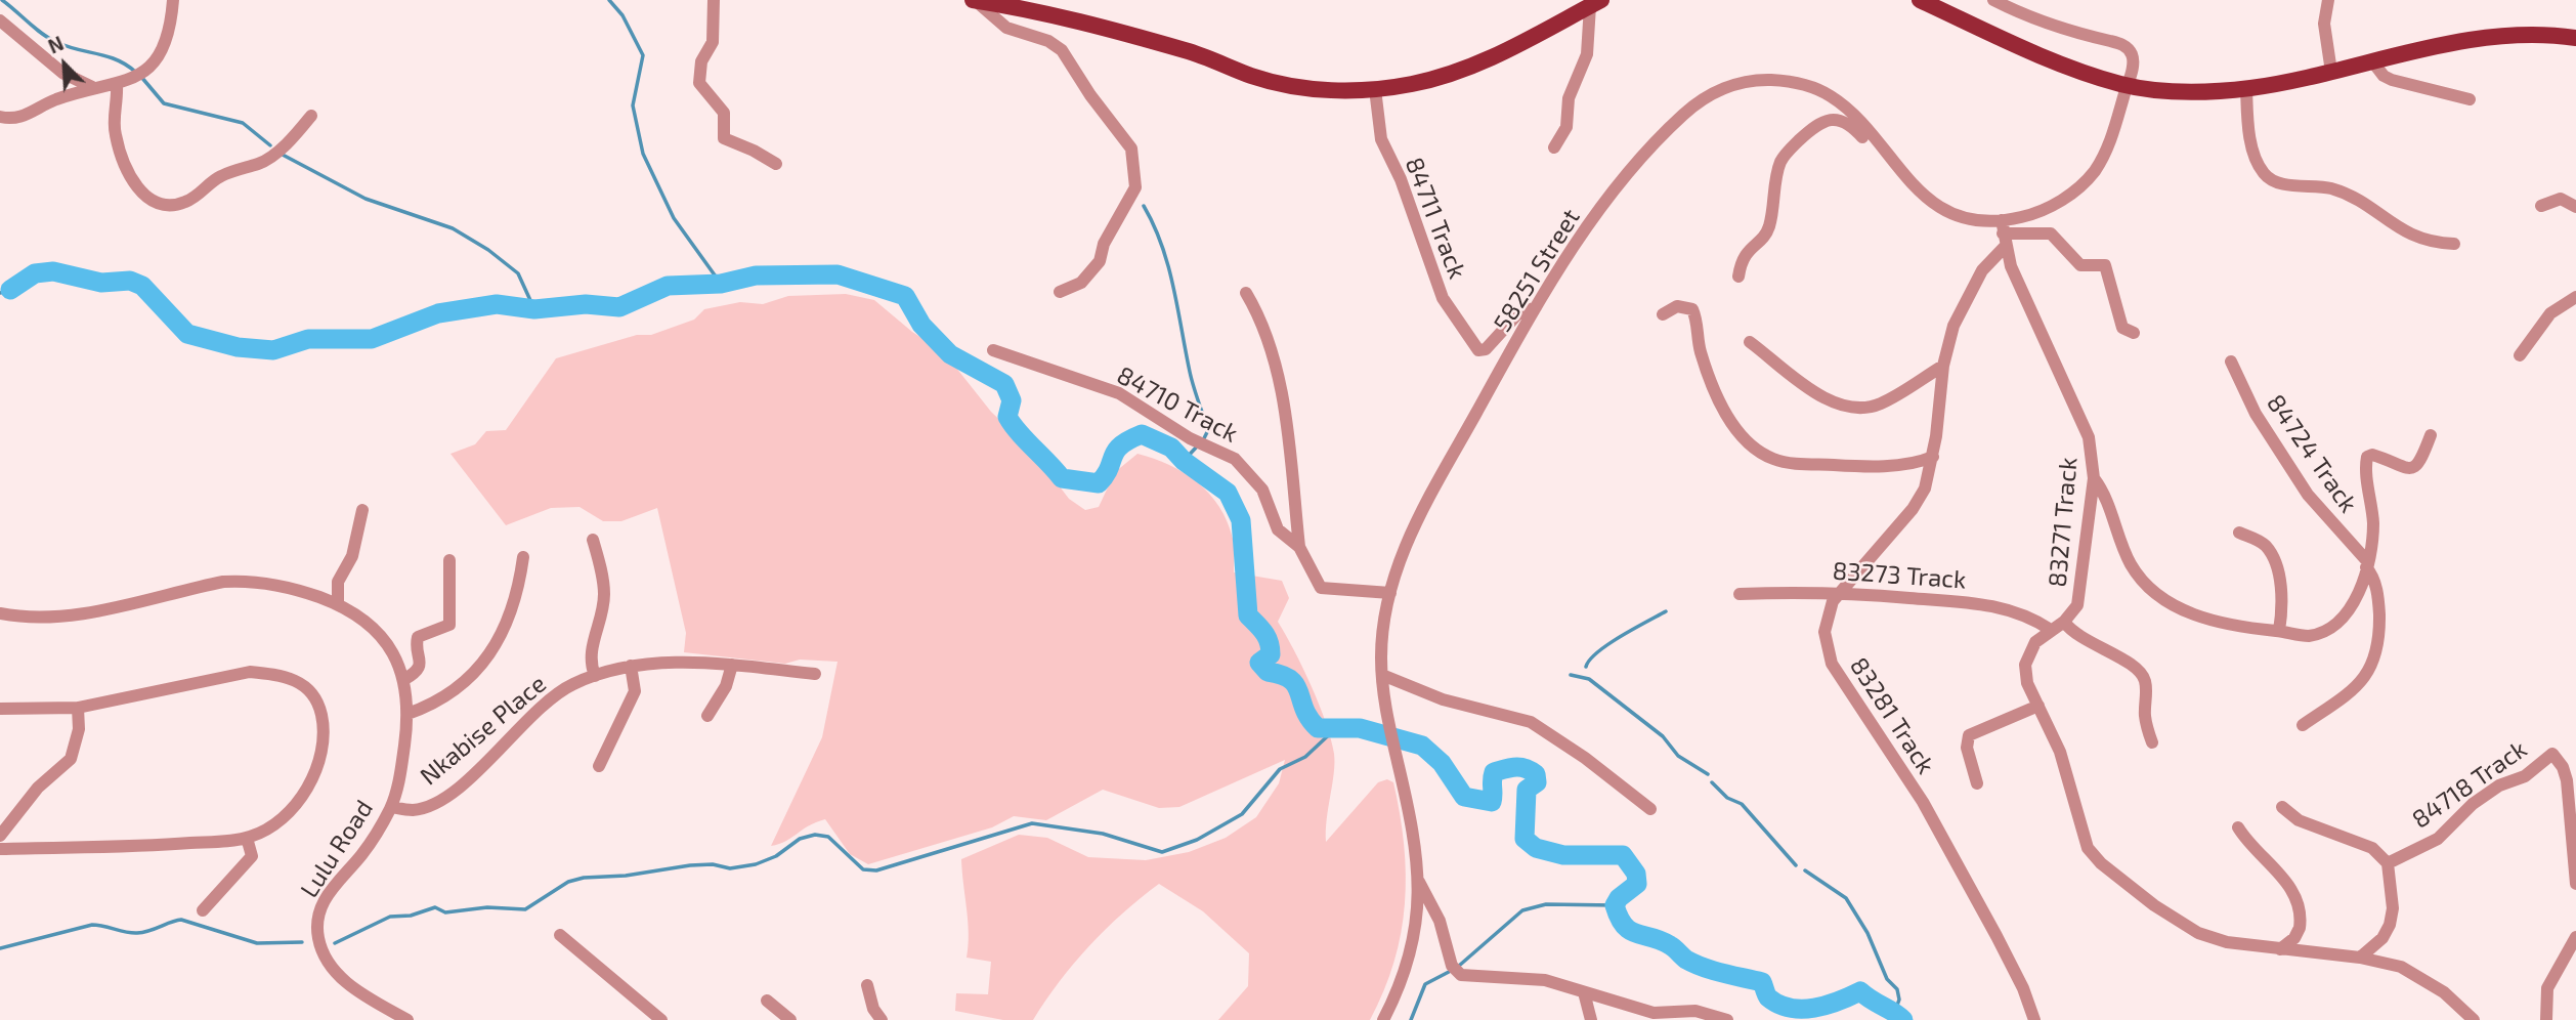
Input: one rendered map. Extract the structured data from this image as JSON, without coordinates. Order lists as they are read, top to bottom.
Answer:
{
  "streets": {
    "street": [
      "84711 Track",
      "58251 Street",
      "84710 Track",
      "84724 Track",
      "83271 Track",
      "83273 Track",
      "83281 Track",
      "Nkabise Place",
      "84718 Track",
      "Lulu Road"
    ]
  },
  "crossings": [
    ["84711 Track", "58251 Street"],
    ["58251 Street", "83271 Track"],
    ["58251 Street", "83281 Track"],
    ["83271 Track", "83273 Track"],
    ["83271 Track", "83281 Track"],
    ["83273 Track", "83281 Track"],
    ["Nkabise Place", "Lulu Road"]
  ],
  "north": "top left"
}
